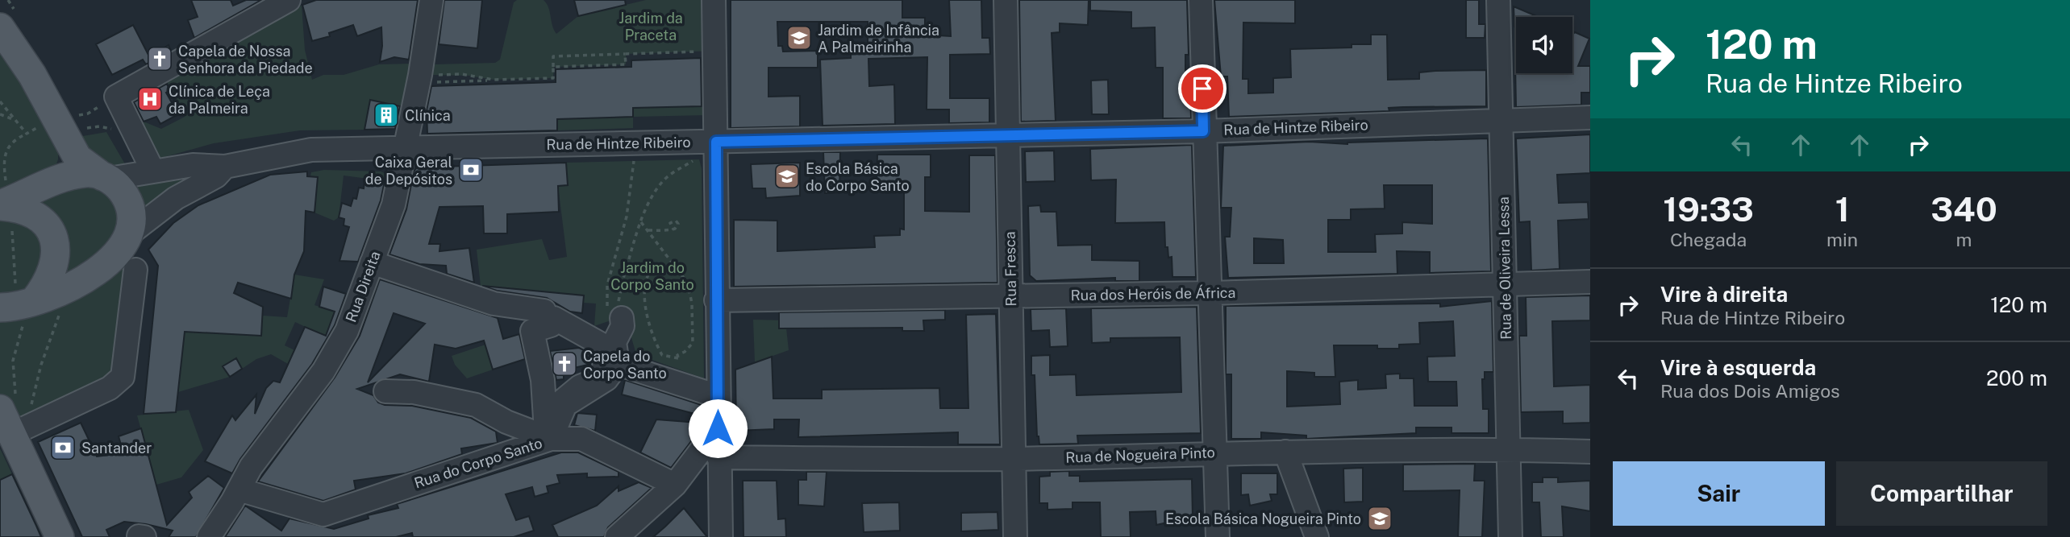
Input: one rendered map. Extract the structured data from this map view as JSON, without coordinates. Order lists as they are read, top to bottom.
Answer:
{
  "streets": {
    "street": [
      "Rua de Hintze Ribeiro",
      "Rua de Oliveira Lessa",
      "Rua Fresca",
      "Rua Direita",
      "Rua dos Heróis de África",
      "Rua de Nogueira Pinto",
      "Rua do Corpo Santo"
    ]
  },
  "crossings": [
    ["Rua de Hintze Ribeiro", "Rua de Oliveira Lessa"],
    ["Rua de Hintze Ribeiro", "Rua Fresca"],
    ["Rua de Hintze Ribeiro", "Rua Direita"],
    ["Rua de Oliveira Lessa", "Rua dos Heróis de África"],
    ["Rua de Oliveira Lessa", "Rua de Nogueira Pinto"],
    ["Rua Fresca", "Rua dos Heróis de África"],
    ["Rua Fresca", "Rua de Nogueira Pinto"],
    ["Rua Direita", "Rua do Corpo Santo"]
  ],
  "parks": ["Jardim da Praceta", "Jardim do Corpo Santo"],
  "places": {
    "school or university": ["Jardim de Infância A Palmeirinha", "Escola Básica do Corpo Santo", "Escola Básica Nogueira Pinto"],
    "church": ["Capela de Nossa Senhora da Piedade", "Capela do Corpo Santo"],
    "hospital": ["Clínica de Leça da Palmeira"],
    "building": ["Clínica"],
    "bank": ["Caixa Geral de Depósitos", "Santander"]
  },
  "page": {
    "turn": ["120 m", "Rua de Hintze Ribeiro"],
    "eta": [
      "19:33",
      "Chegada",
      "1",
      "min",
      "340",
      "m"
    ],
    "list": [
      {
        "name": "Vire à direita",
        "note": "Rua de Hintze Ribeiro",
        "value": "120 m"
      },
      {
        "name": "Vire à esquerda",
        "note": "Rua dos Dois Amigos",
        "value": "200 m"
      }
    ],
    "buttons": ["Sair", "Compartilhar"]
  }
}
